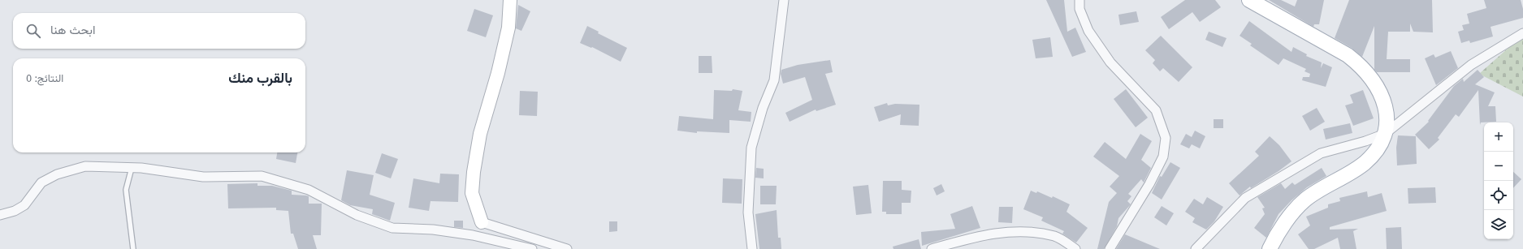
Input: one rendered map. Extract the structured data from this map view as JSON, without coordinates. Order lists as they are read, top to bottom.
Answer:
{
  "page": {
    "search": "ابحث هنا",
    "heading": ["بالقرب منك", "النتائج: 0"],
    "map_buttons": ["+", "−"]
  }
}
